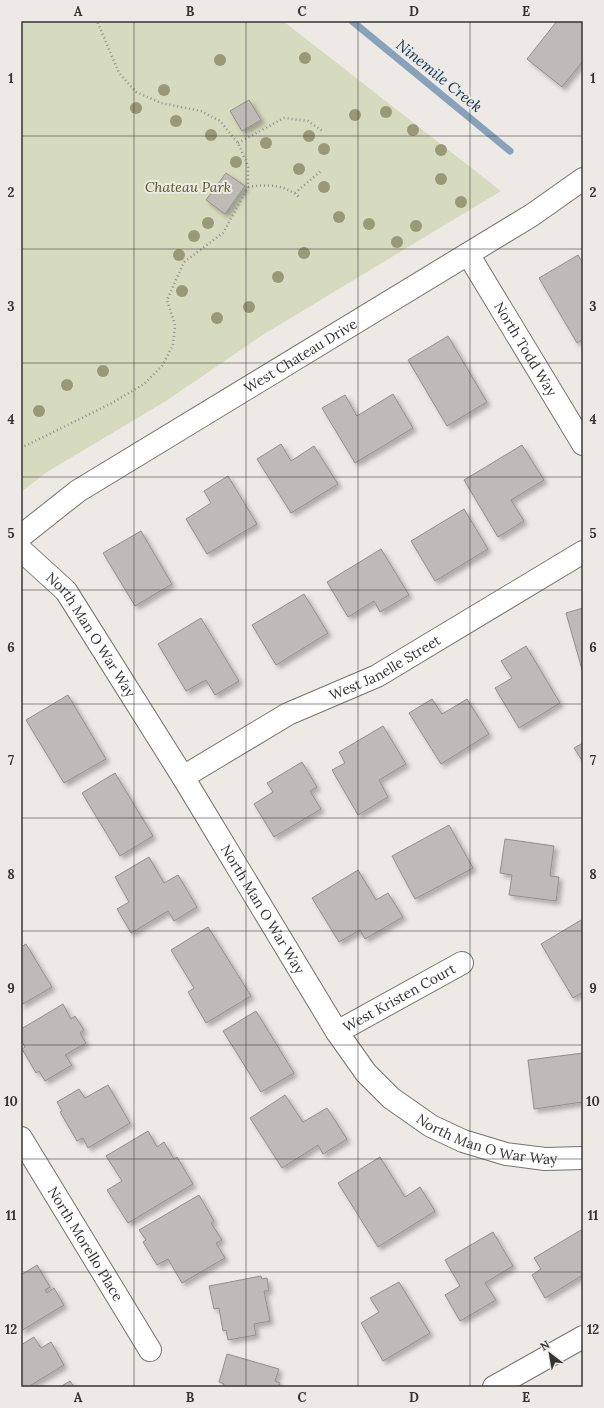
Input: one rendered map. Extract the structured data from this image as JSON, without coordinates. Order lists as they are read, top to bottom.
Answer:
{
  "streets": {
    "street": [
      "North Todd Way",
      "West Chateau Drive",
      "North Man O War Way",
      "West Janelle Street",
      "West Kristen Court",
      "North Morello Place"
    ]
  },
  "crossings": [
    ["North Todd Way", "West Chateau Drive"],
    ["North Man O War Way", "West Janelle Street"],
    ["North Man O War Way", "West Kristen Court"]
  ],
  "water": ["Ninemile Creek"],
  "parks": ["Chateau Park"],
  "north": "top left",
  "grid": {
    "columns": [
      "A",
      "B",
      "C",
      "D",
      "E"
    ],
    "rows": [
      "1",
      "2",
      "3",
      "4",
      "5",
      "6",
      "7",
      "8",
      "9",
      "10",
      "11",
      "12"
    ]
  }
}
